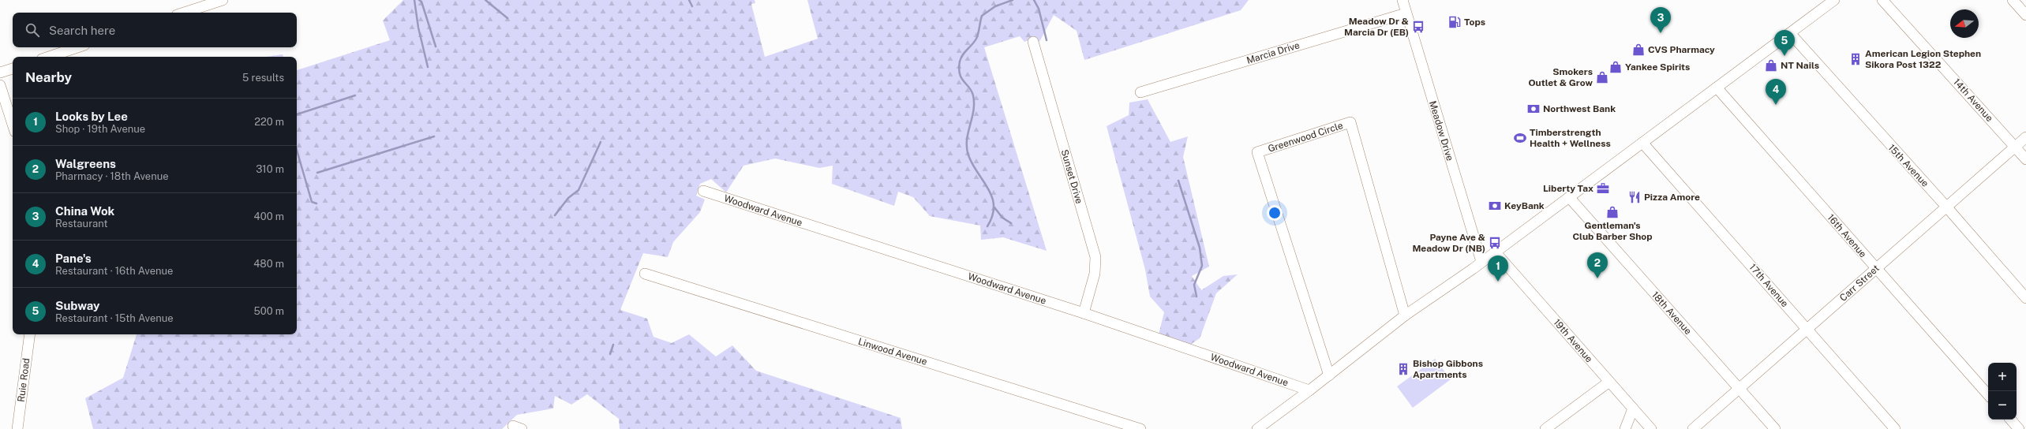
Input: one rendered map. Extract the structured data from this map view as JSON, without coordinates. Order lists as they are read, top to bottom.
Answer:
{
  "streets": {
    "street": [
      "Marcia Drive",
      "14th Avenue",
      "Meadow Drive",
      "Greenwood Circle",
      "15th Avenue",
      "Sunset Drive",
      "Woodward Avenue",
      "16th Avenue",
      "Carr Street",
      "17th Avenue",
      "18th Avenue",
      "19th Avenue",
      "Linwood Avenue",
      "Ruie Road"
    ]
  },
  "crossings": [
    ["Marcia Drive", "Meadow Drive"],
    ["14th Avenue", "Carr Street"],
    ["15th Avenue", "Carr Street"],
    ["Sunset Drive", "Woodward Avenue"],
    ["16th Avenue", "Carr Street"],
    ["Carr Street", "17th Avenue"],
    ["Carr Street", "18th Avenue"]
  ],
  "places": {
    "fuel station": ["Tops"],
    "bus stop": ["Meadow Dr & Marcia Dr (EB)", "Payne Ave & Meadow Dr (NB)"],
    "shop": [
      "CVS Pharmacy",
      "NT Nails",
      "Yankee Spirits",
      "Smokers Outlet & Grow",
      "Gentleman's Club Barber Shop"
    ],
    "building": ["American Legion Stephen Sikora Post 1322", "Bishop Gibbons Apartments"],
    "bank": ["Northwest Bank", "KeyBank"],
    "sports": ["Timberstrength Health + Wellness"],
    "office": ["Liberty Tax"],
    "restaurant": ["Pizza Amore"]
  },
  "north": "left",
  "page": {
    "pins": [
      "3",
      "5",
      "4",
      "2",
      "1"
    ],
    "search": "Search here",
    "heading": ["Nearby", "5 results"],
    "list": [
      {
        "mark": "1",
        "name": "Looks by Lee",
        "note": "Shop · 19th Avenue",
        "value": "220 m"
      },
      {
        "mark": "2",
        "name": "Walgreens",
        "note": "Pharmacy · 18th Avenue",
        "value": "310 m"
      },
      {
        "mark": "3",
        "name": "China Wok",
        "note": "Restaurant",
        "value": "400 m"
      },
      {
        "mark": "4",
        "name": "Pane's",
        "note": "Restaurant · 16th Avenue",
        "value": "480 m"
      },
      {
        "mark": "5",
        "name": "Subway",
        "note": "Restaurant · 15th Avenue",
        "value": "500 m"
      }
    ],
    "map_buttons": ["+", "−"]
  }
}
